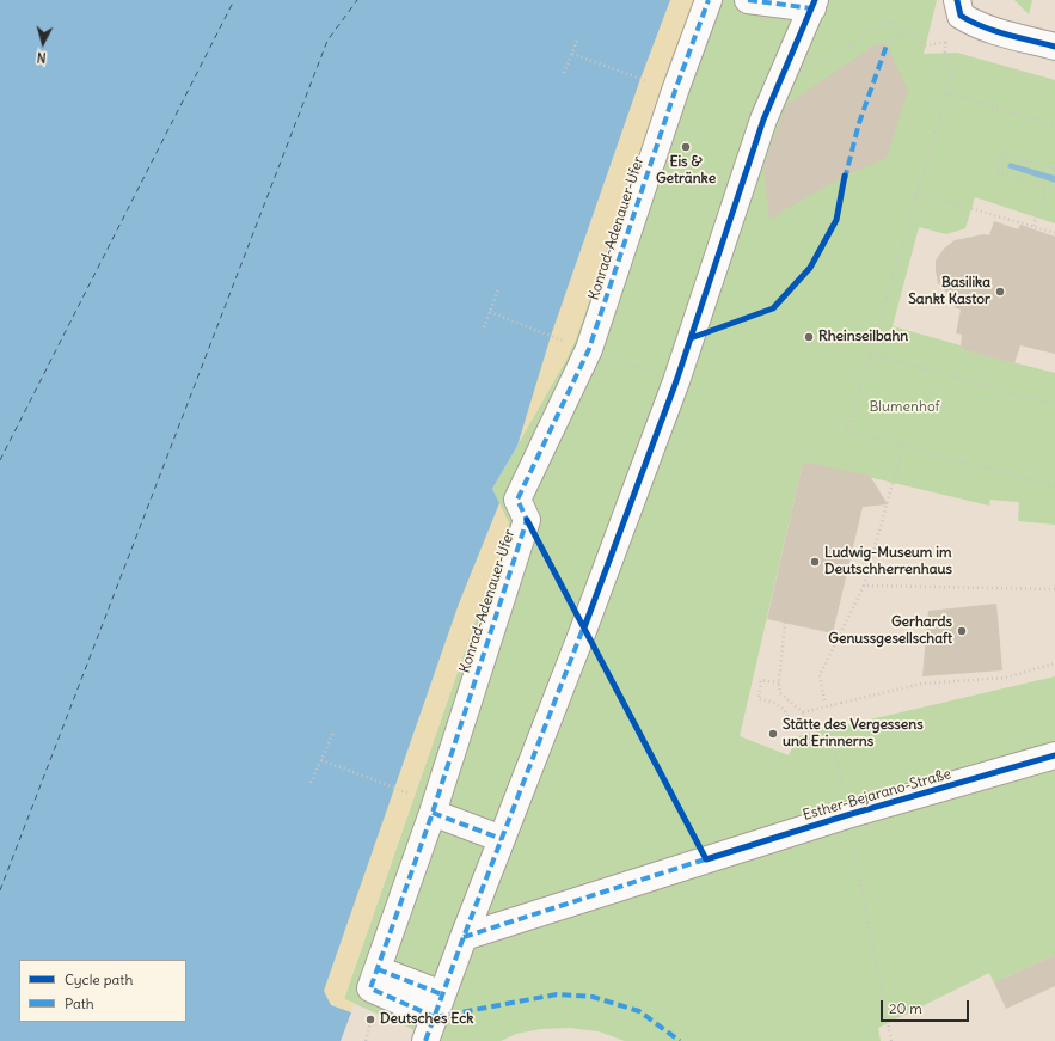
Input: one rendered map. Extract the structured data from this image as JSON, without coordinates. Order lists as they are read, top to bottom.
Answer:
{
  "streets": {
    "street": ["Konrad-Adenauer-Ufer", "Esther-Bejarano-Straße"]
  },
  "crossings": [
    ["Konrad-Adenauer-Ufer", "Esther-Bejarano-Straße"]
  ],
  "parks": ["Blumenhof"],
  "places": [
    "Eis & Getränke",
    "Basilika Sankt Kastor",
    "Rheinseilbahn",
    "Ludwig-Museum im Deutschherrenhaus",
    "Gerhards Genussgesellschaft",
    "Stätte des Vergessens und Erinnerns",
    "Deutsches Eck"
  ],
  "legend": ["Cycle path", "Path"],
  "scale_bar": "20 m",
  "north": "bottom"
}
